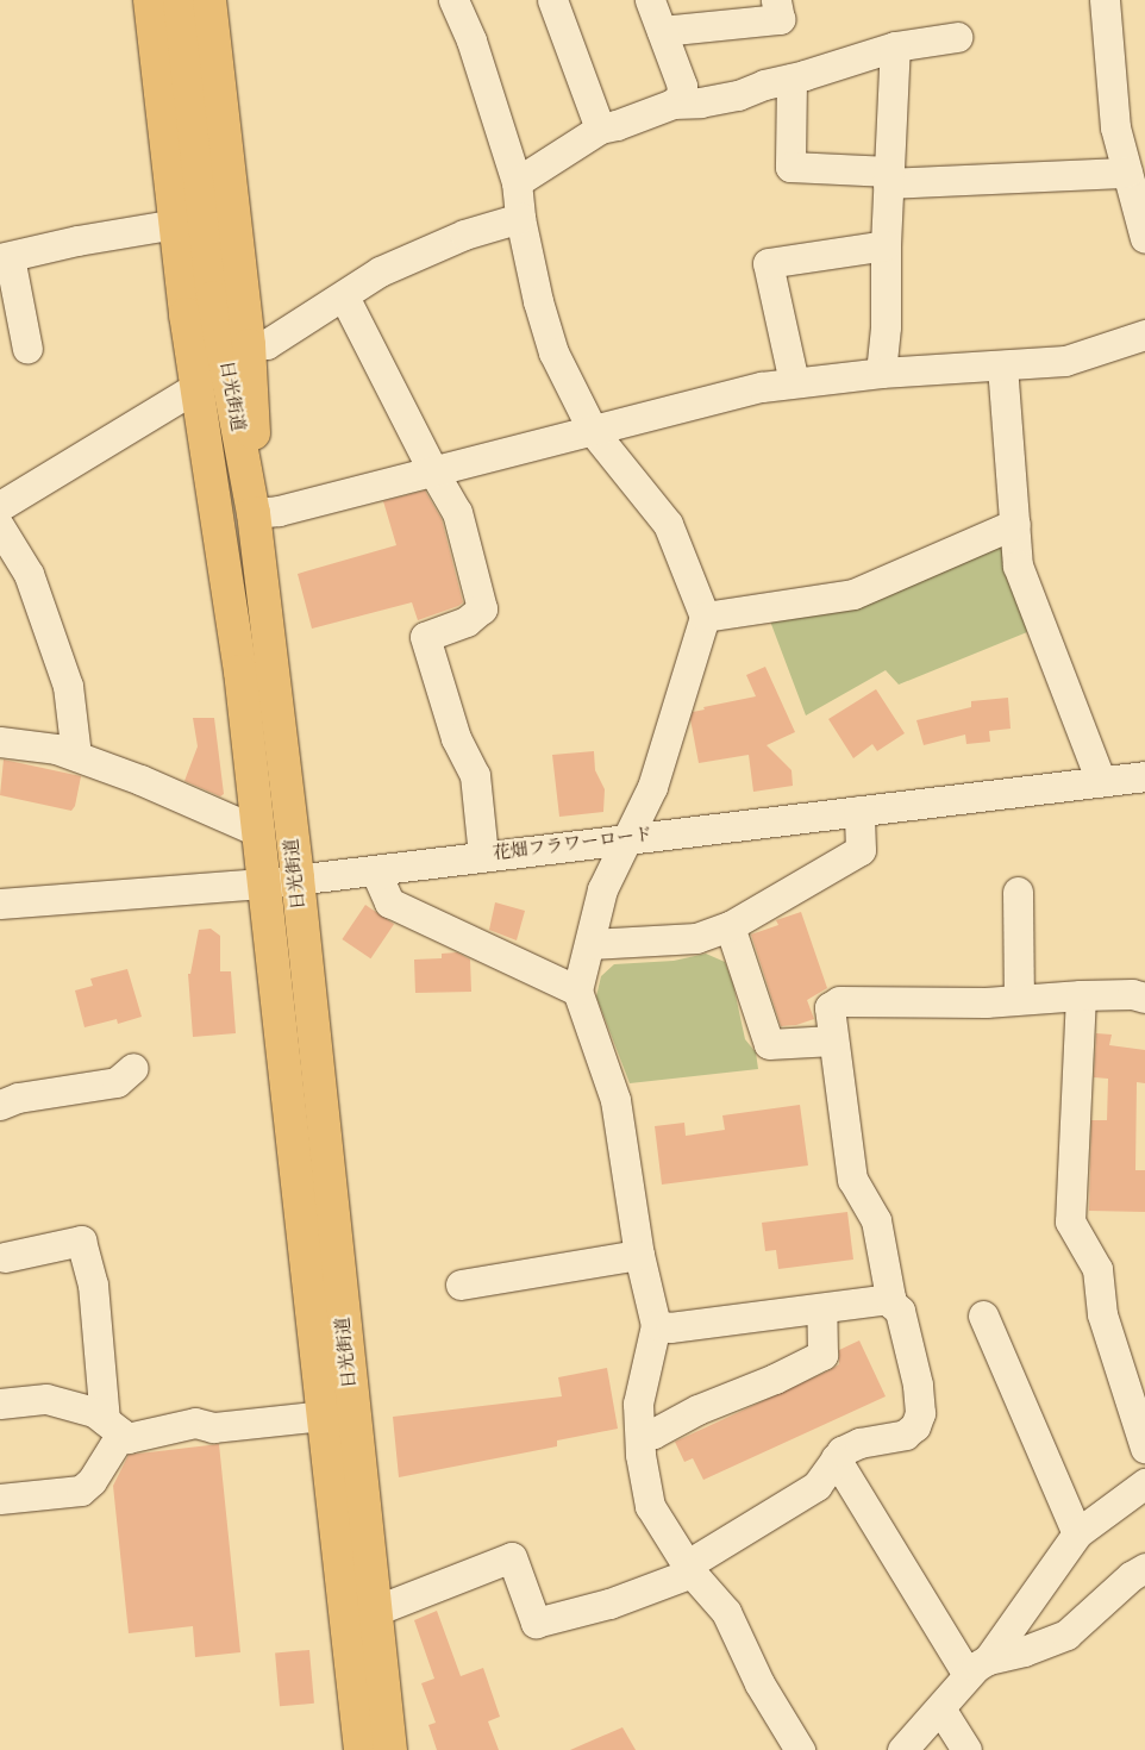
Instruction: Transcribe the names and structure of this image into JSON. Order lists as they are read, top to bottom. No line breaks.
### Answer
{"streets":{"highway":["日光街道"],"street":["花畑フラワーロード"]},"crossings":[["日光街道","花畑フラワーロード"]]}
